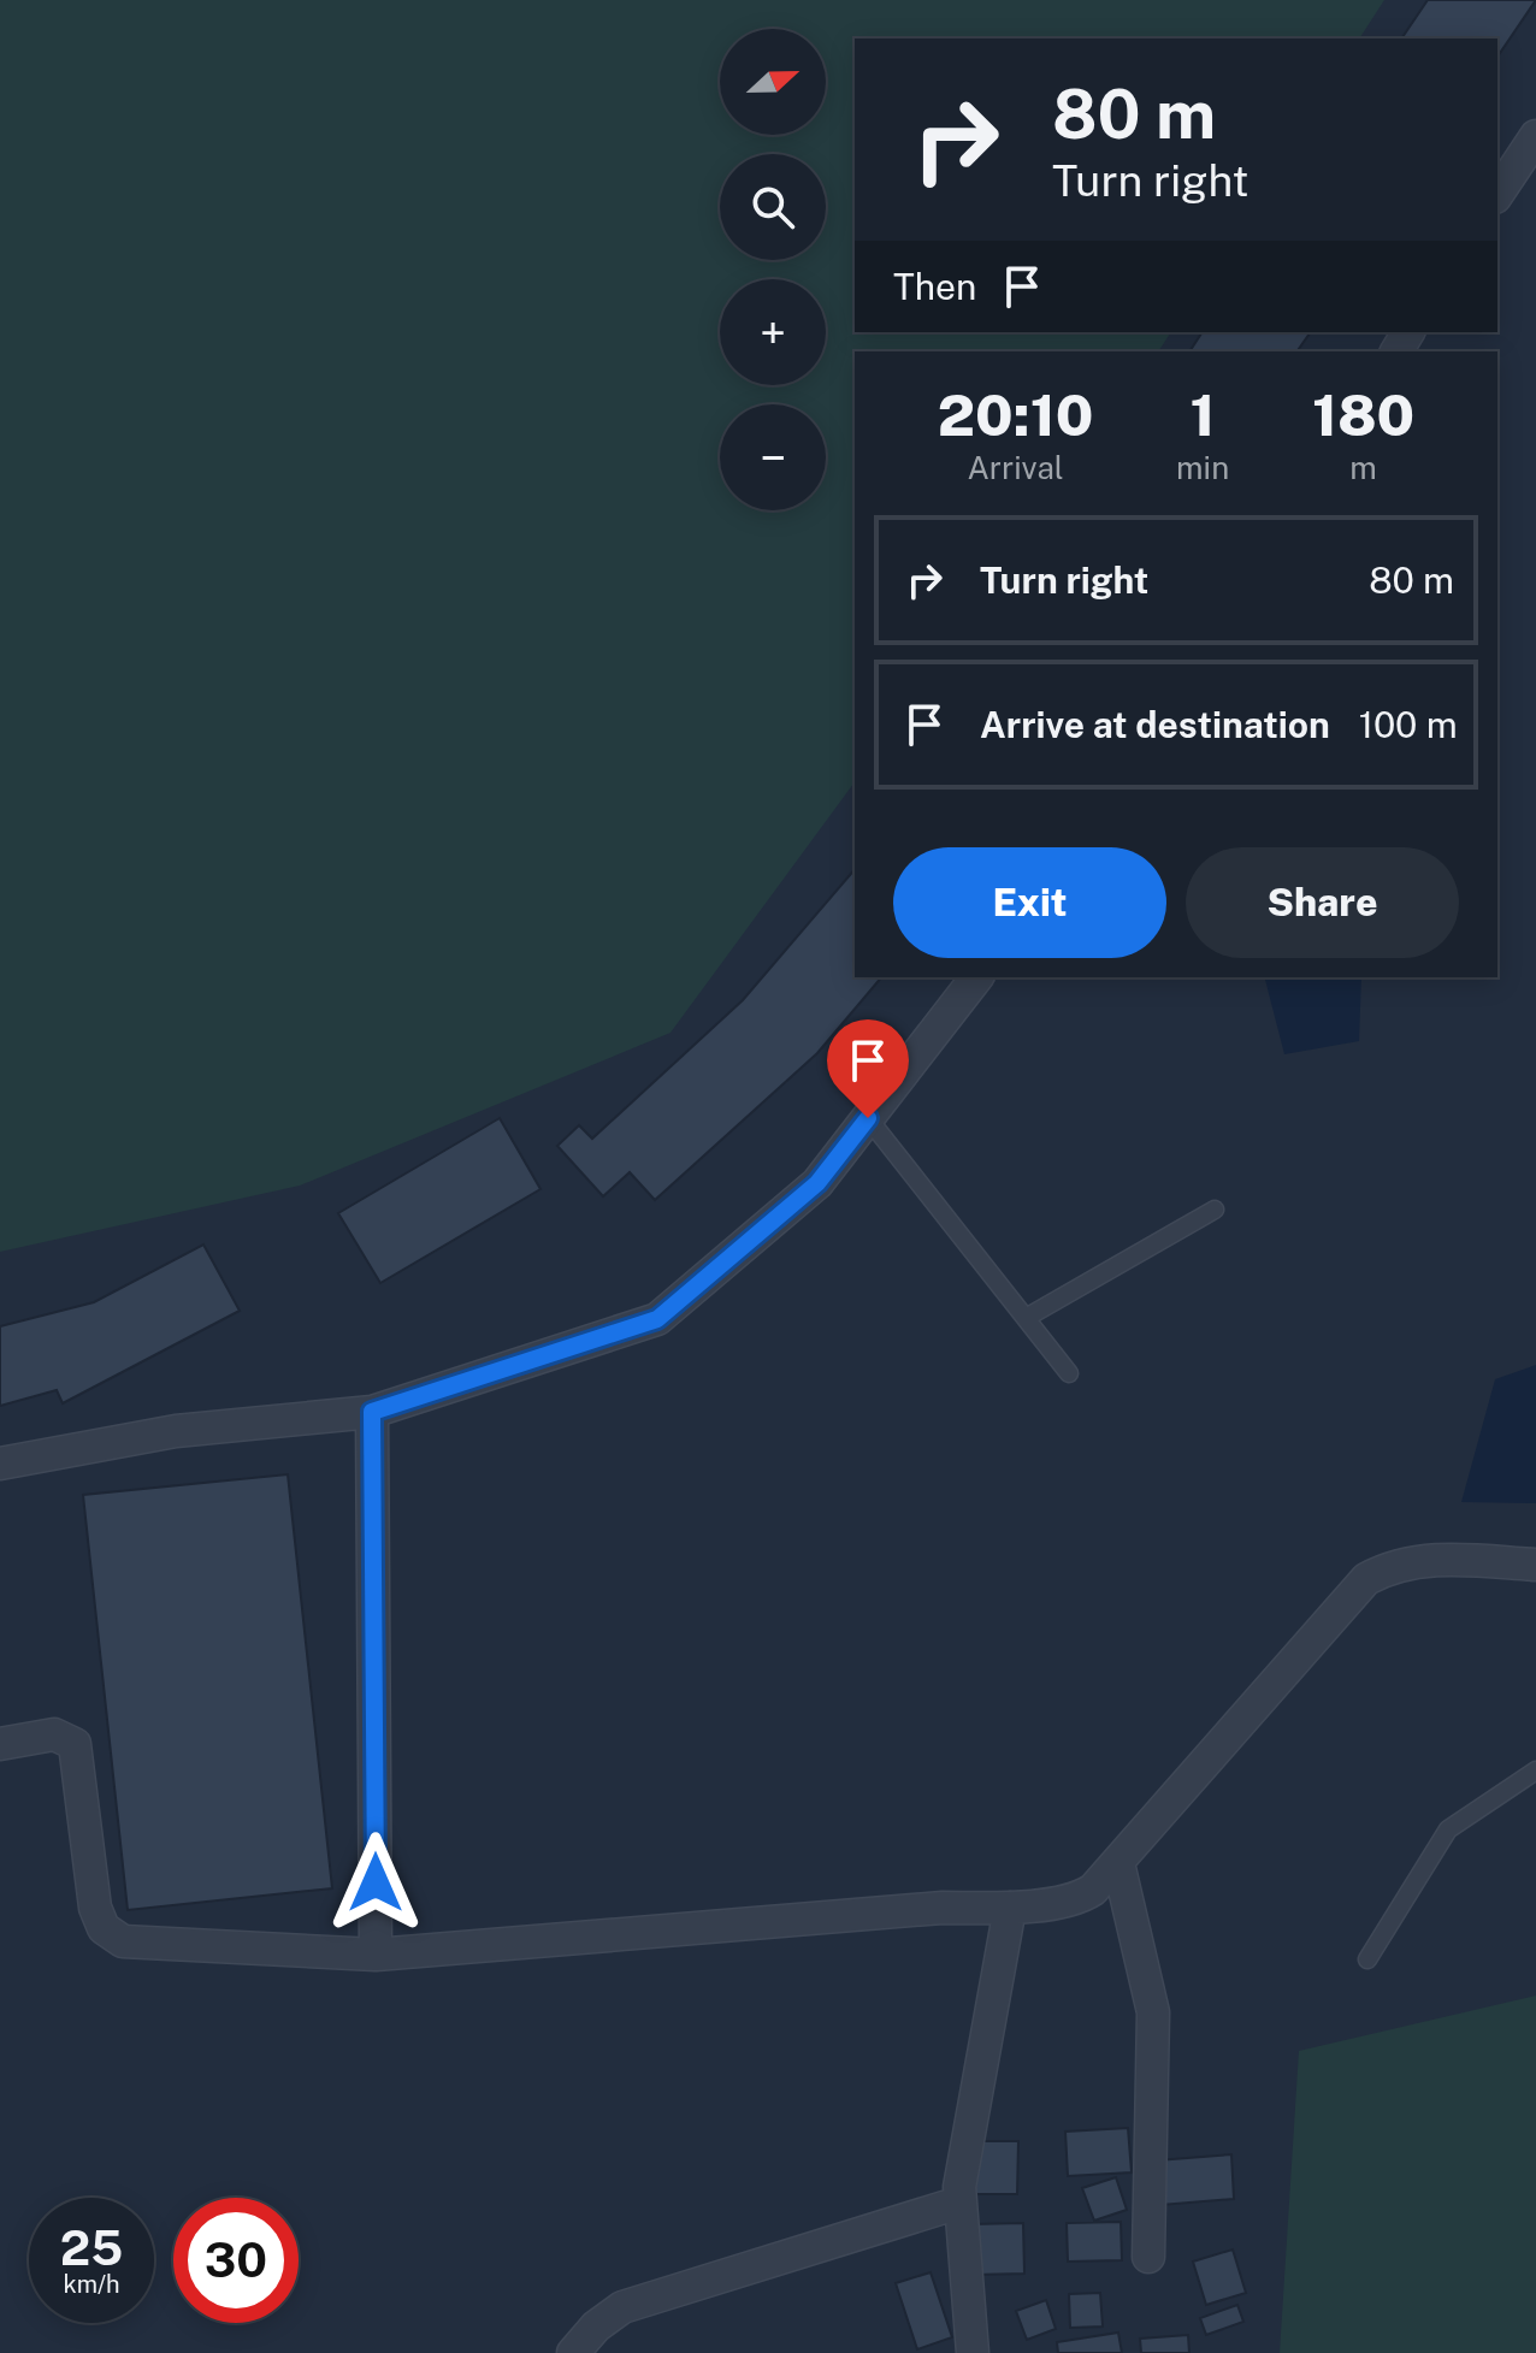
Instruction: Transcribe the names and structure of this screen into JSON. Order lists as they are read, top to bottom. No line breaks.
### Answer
{"north":"right","page":{"map_buttons":["+","−"],"turn":["80 m","Turn right"],"then":"Then","eta":["20:10","Arrival","1","min","180","m"],"list":[{"name":"Turn right","value":"80 m"},{"name":"Arrive at destination","value":"100 m"}],"buttons":["Exit","Share"],"speed":"25 km/h","limit":"30"}}
